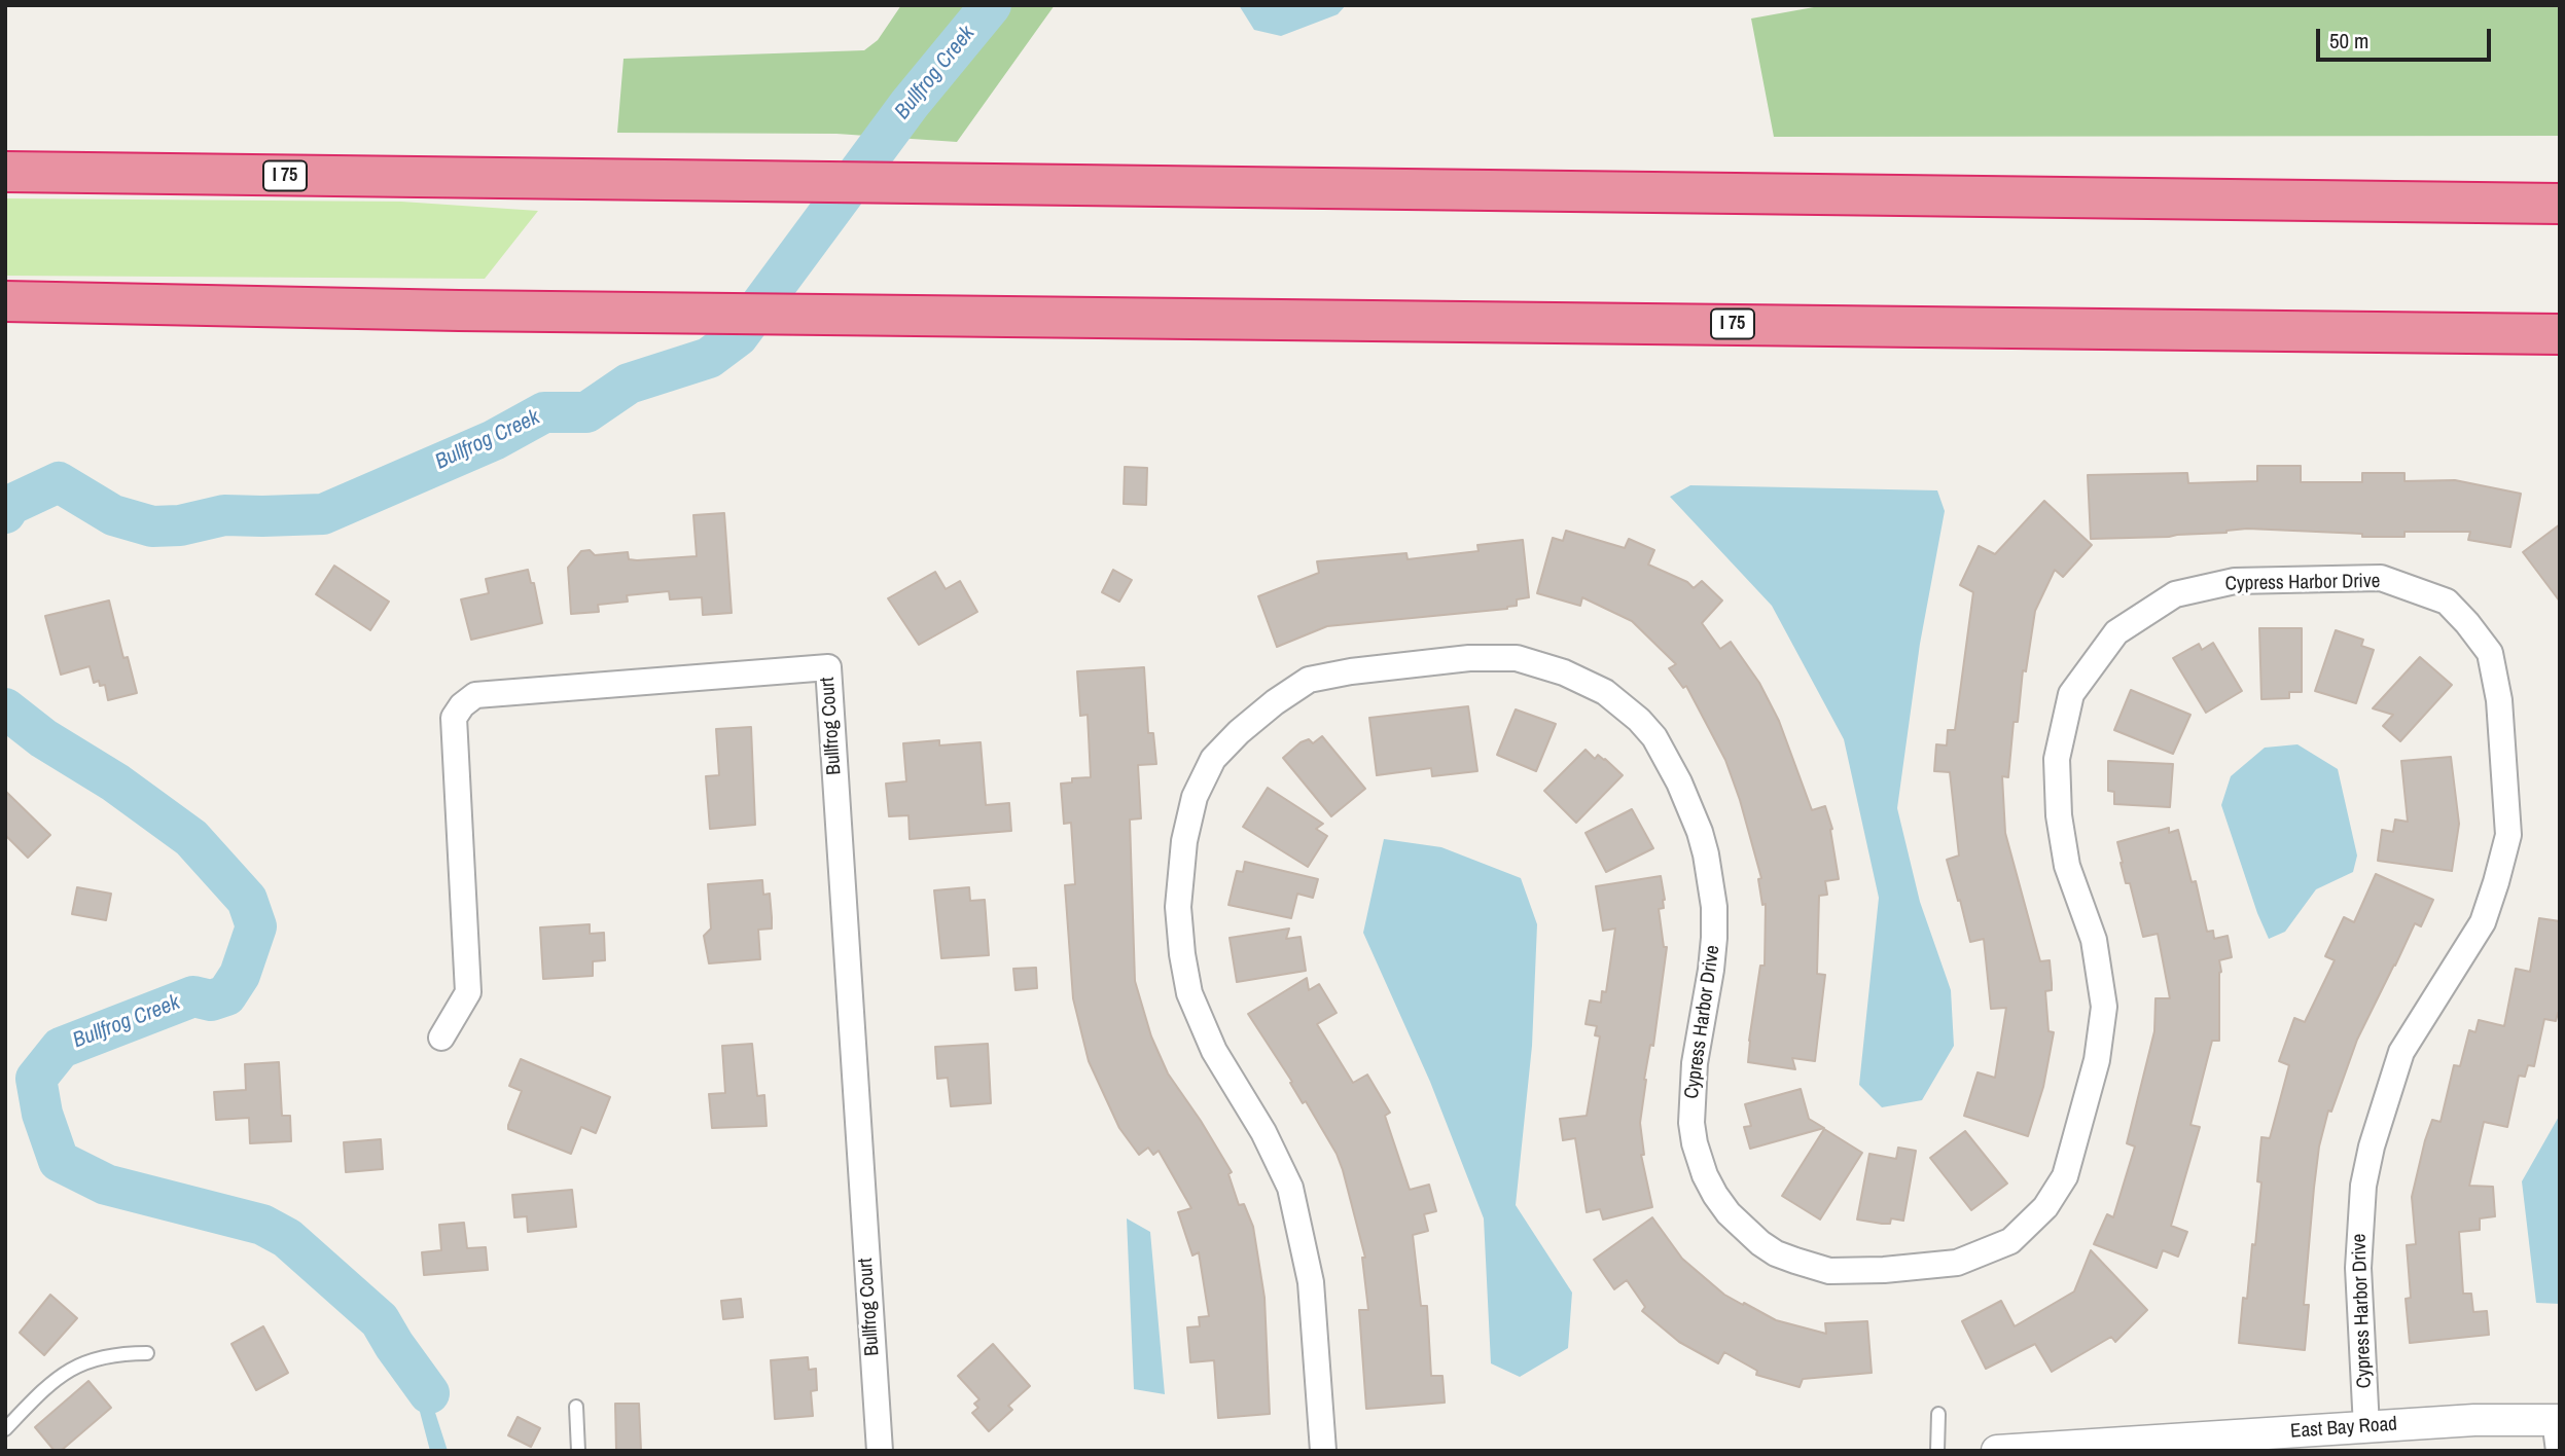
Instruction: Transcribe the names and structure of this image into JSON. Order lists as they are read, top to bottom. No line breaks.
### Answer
{"streets":{"highway":["I 75"],"street":["Cypress Harbor Drive","Bullfrog Court","East Bay Road"]},"crossings":[["Cypress Harbor Drive","East Bay Road"]],"water":["Bullfrog Creek"],"scale_bar":"50 m"}
